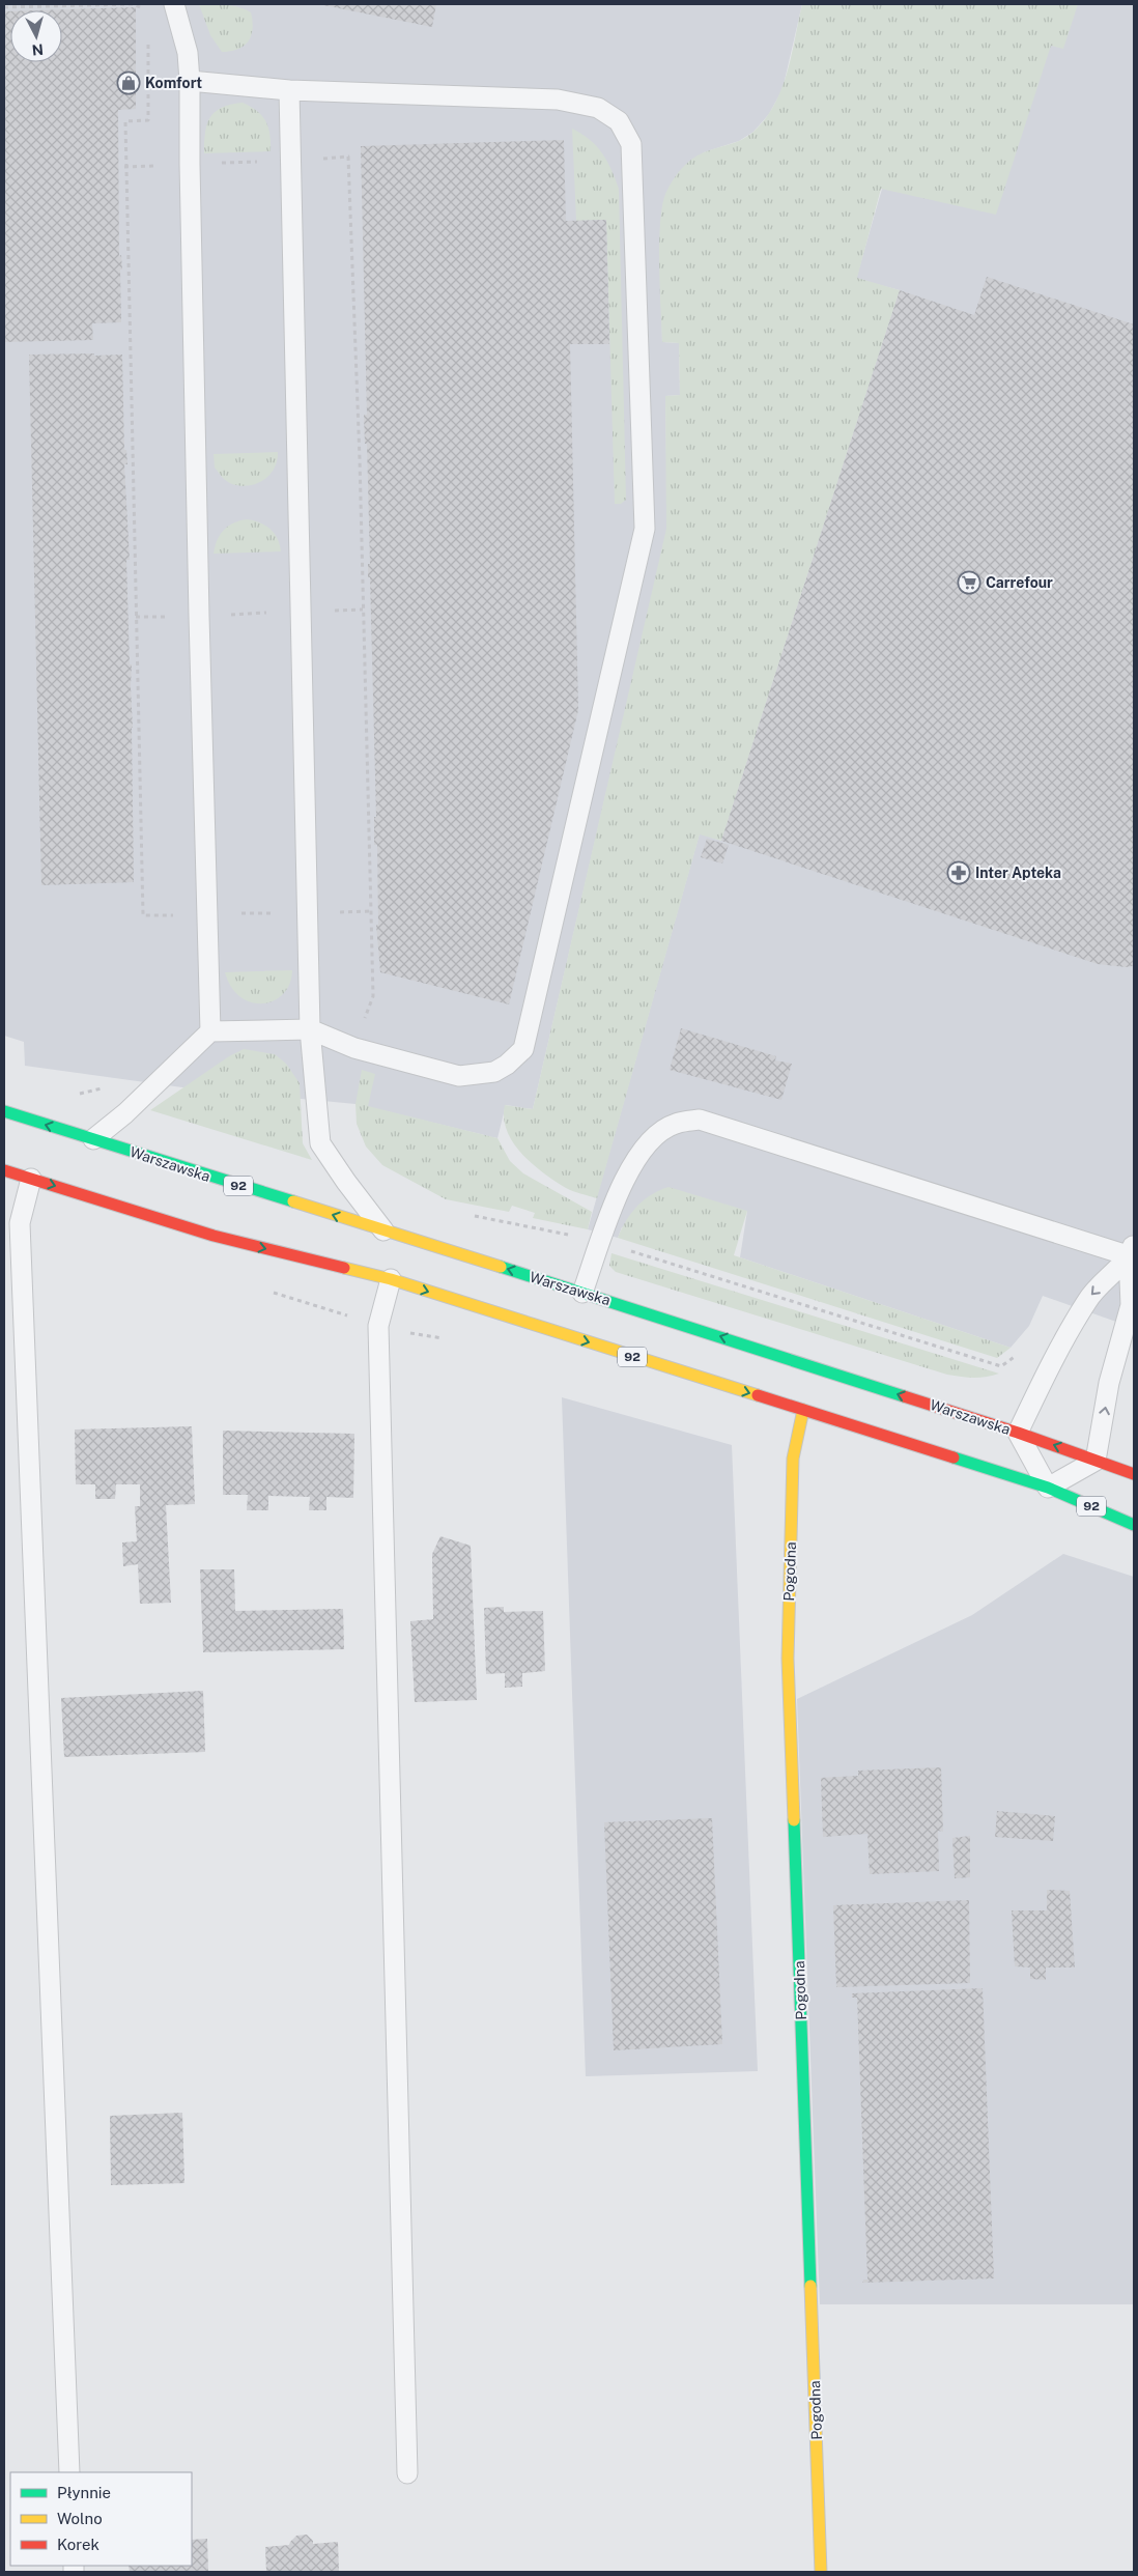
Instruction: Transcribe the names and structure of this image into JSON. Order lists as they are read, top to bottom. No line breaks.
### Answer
{"streets":{"main road":["Warszawska","92","Pogodna"]},"crossings":[["92","Pogodna"]],"places":{"shop":["Komfort"],"supermarket":["Carrefour"],"pharmacy":["Inter Apteka"]},"legend":["Płynnie","Wolno","Korek"],"north":"bottom"}
